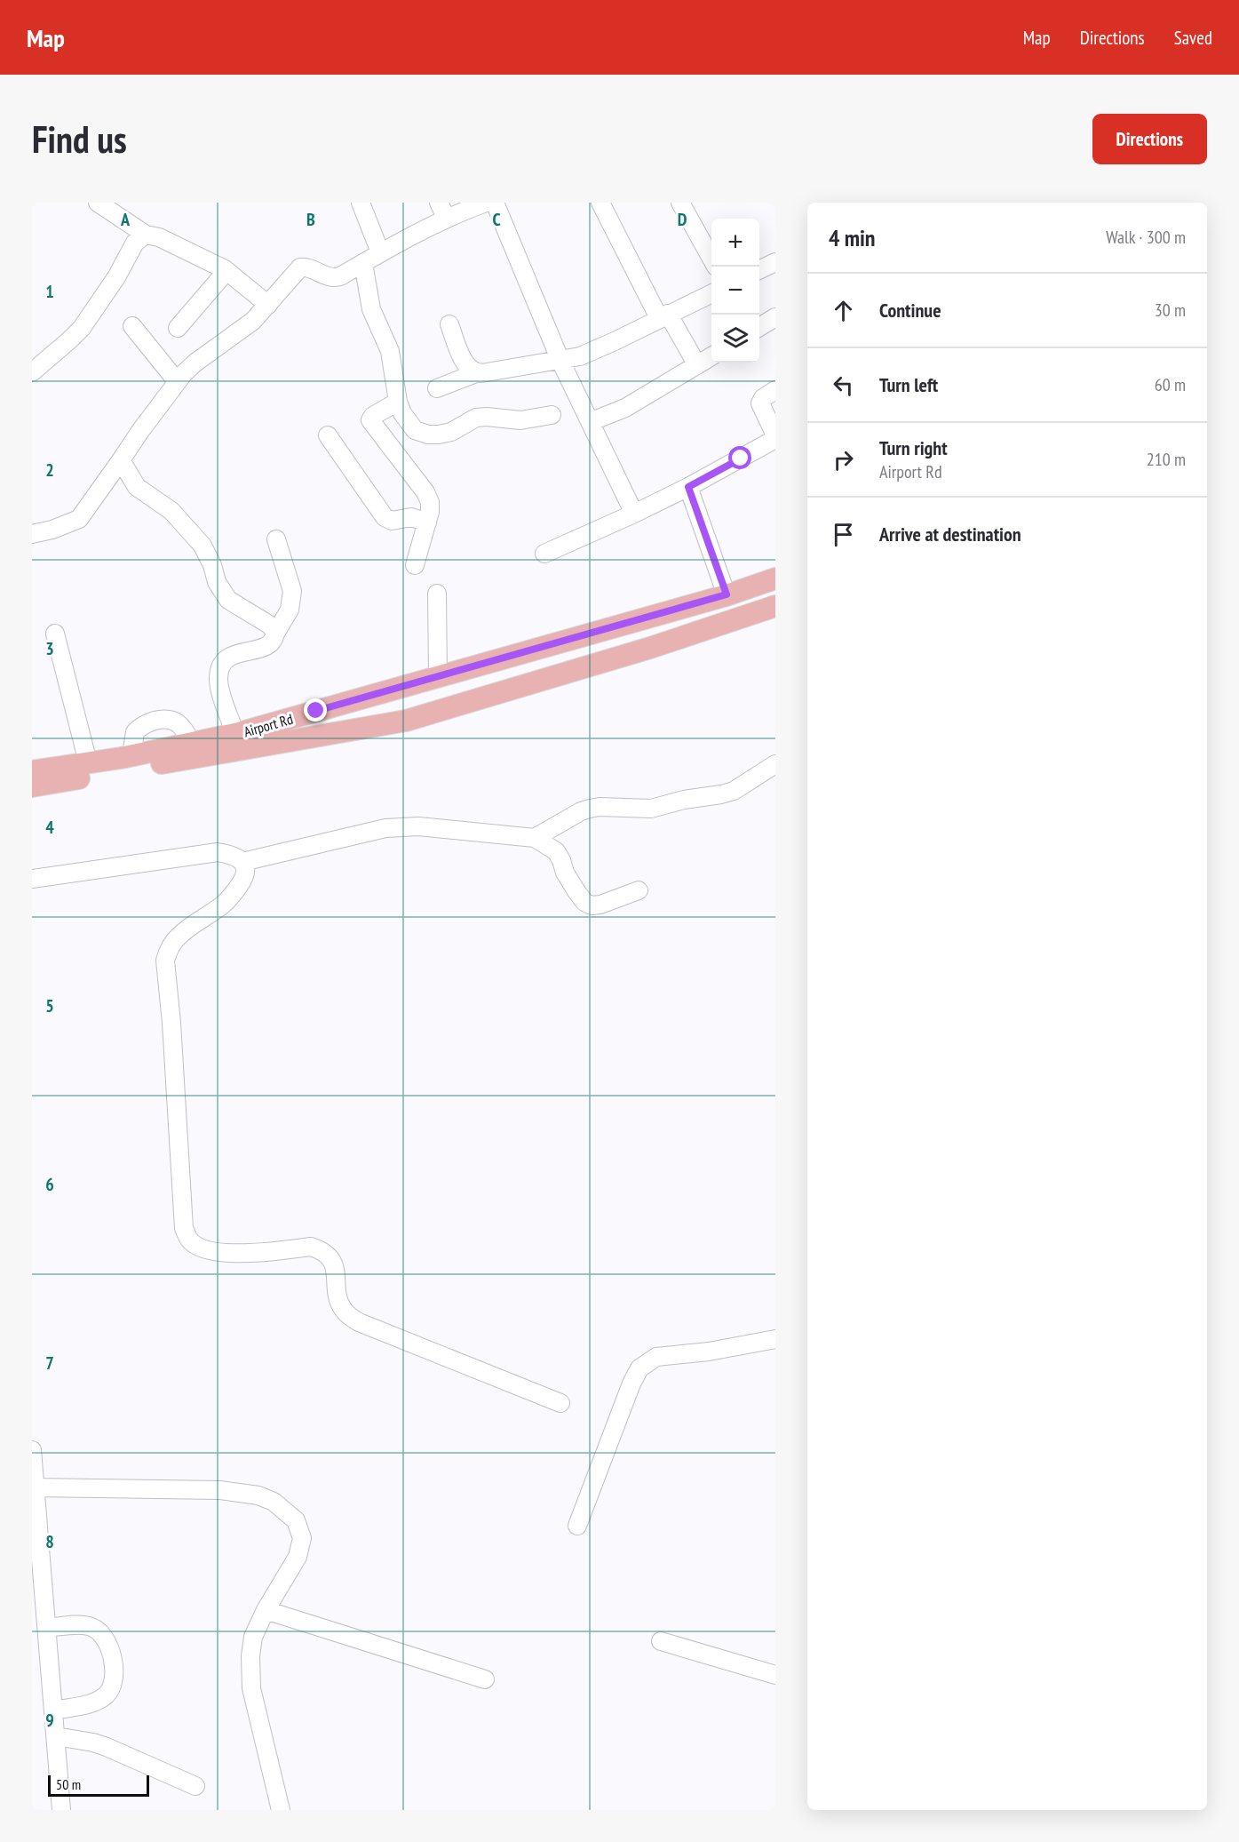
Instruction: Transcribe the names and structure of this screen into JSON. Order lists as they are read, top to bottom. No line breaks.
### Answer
{"streets":{"main road":["Airport Rd"]},"scale_bar":"50 m","page":{"header":"Map","nav":["Map","Directions","Saved"],"buttons":"Directions","title":"Find us","heading":["4 min","Walk · 300 m"],"map_buttons":["+","−"],"list":[["Continue","30 m"],["Turn left","60 m"],["Turn right","Airport Rd","210 m"],"Arrive at destination"],"scale":"50 m"},"grid":{"columns":["A","B","C","D"],"rows":["1","2","3","4","5","6","7","8","9"]}}
